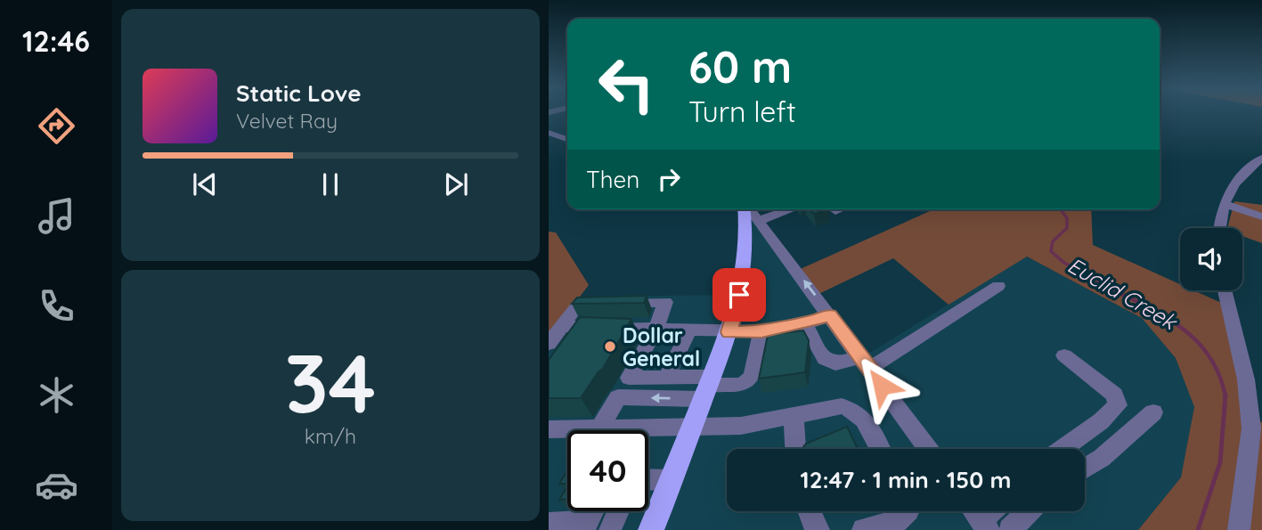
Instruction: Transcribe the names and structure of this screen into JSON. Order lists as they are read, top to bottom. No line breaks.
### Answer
{"water":["Euclid Creek"],"places":["Dollar General"],"page":{"tabs":"12:46","turn":["60 m","Turn left"],"song":["Static Love","Velvet Ray"],"then":"Then","tile":["34","km/h"],"limit":"40","trip":"12:47 · 1 min · 150 m"}}
